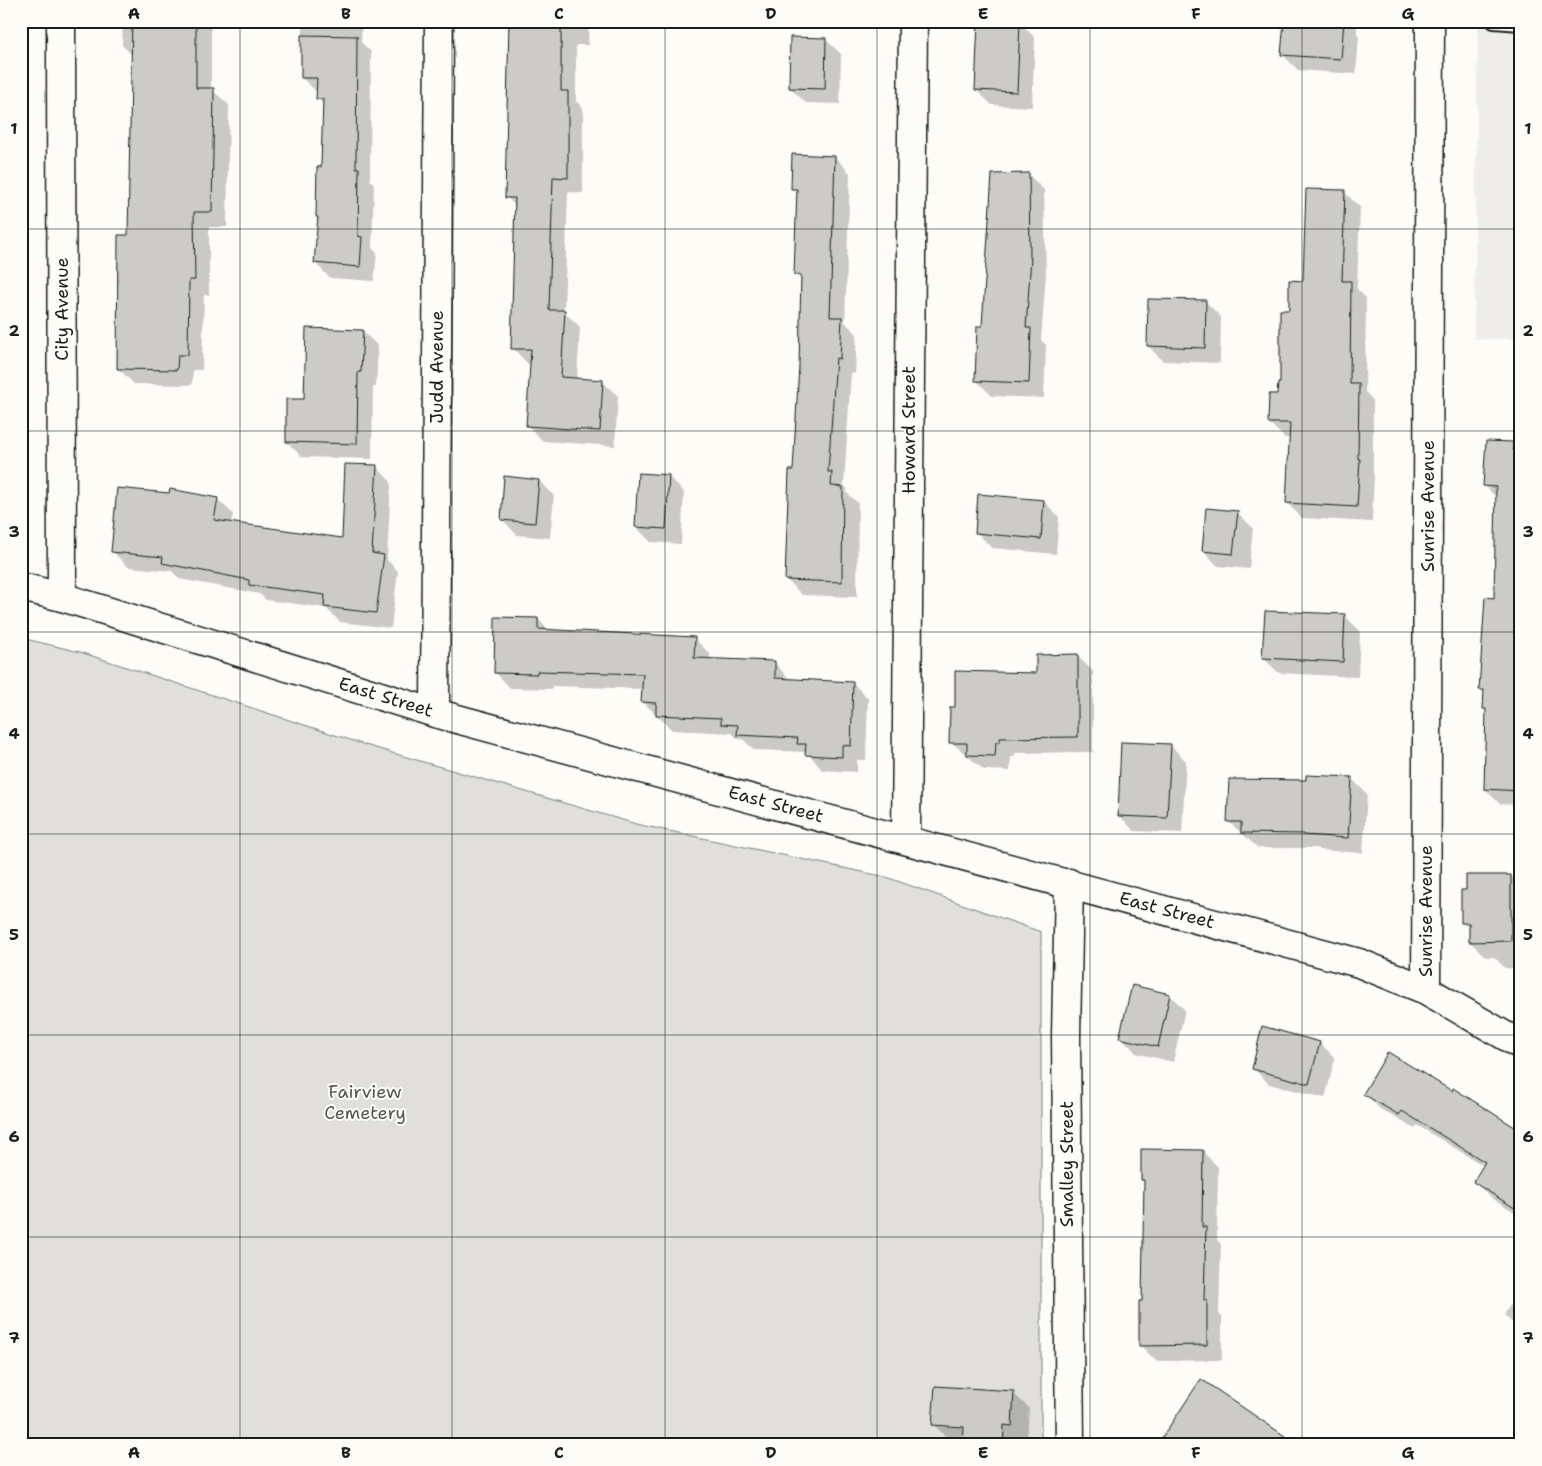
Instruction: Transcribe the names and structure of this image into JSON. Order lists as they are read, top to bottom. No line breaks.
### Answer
{"streets":{"street":["City Avenue","Judd Avenue","Howard Street","Sunrise Avenue","East Street","Smalley Street"]},"crossings":[["City Avenue","East Street"],["Judd Avenue","East Street"],["Howard Street","East Street"],["Sunrise Avenue","East Street"],["East Street","Smalley Street"]],"parks":["Fairview Cemetery"],"grid":{"columns":["A","B","C","D","E","F","G"],"rows":["1","2","3","4","5","6","7"]}}
